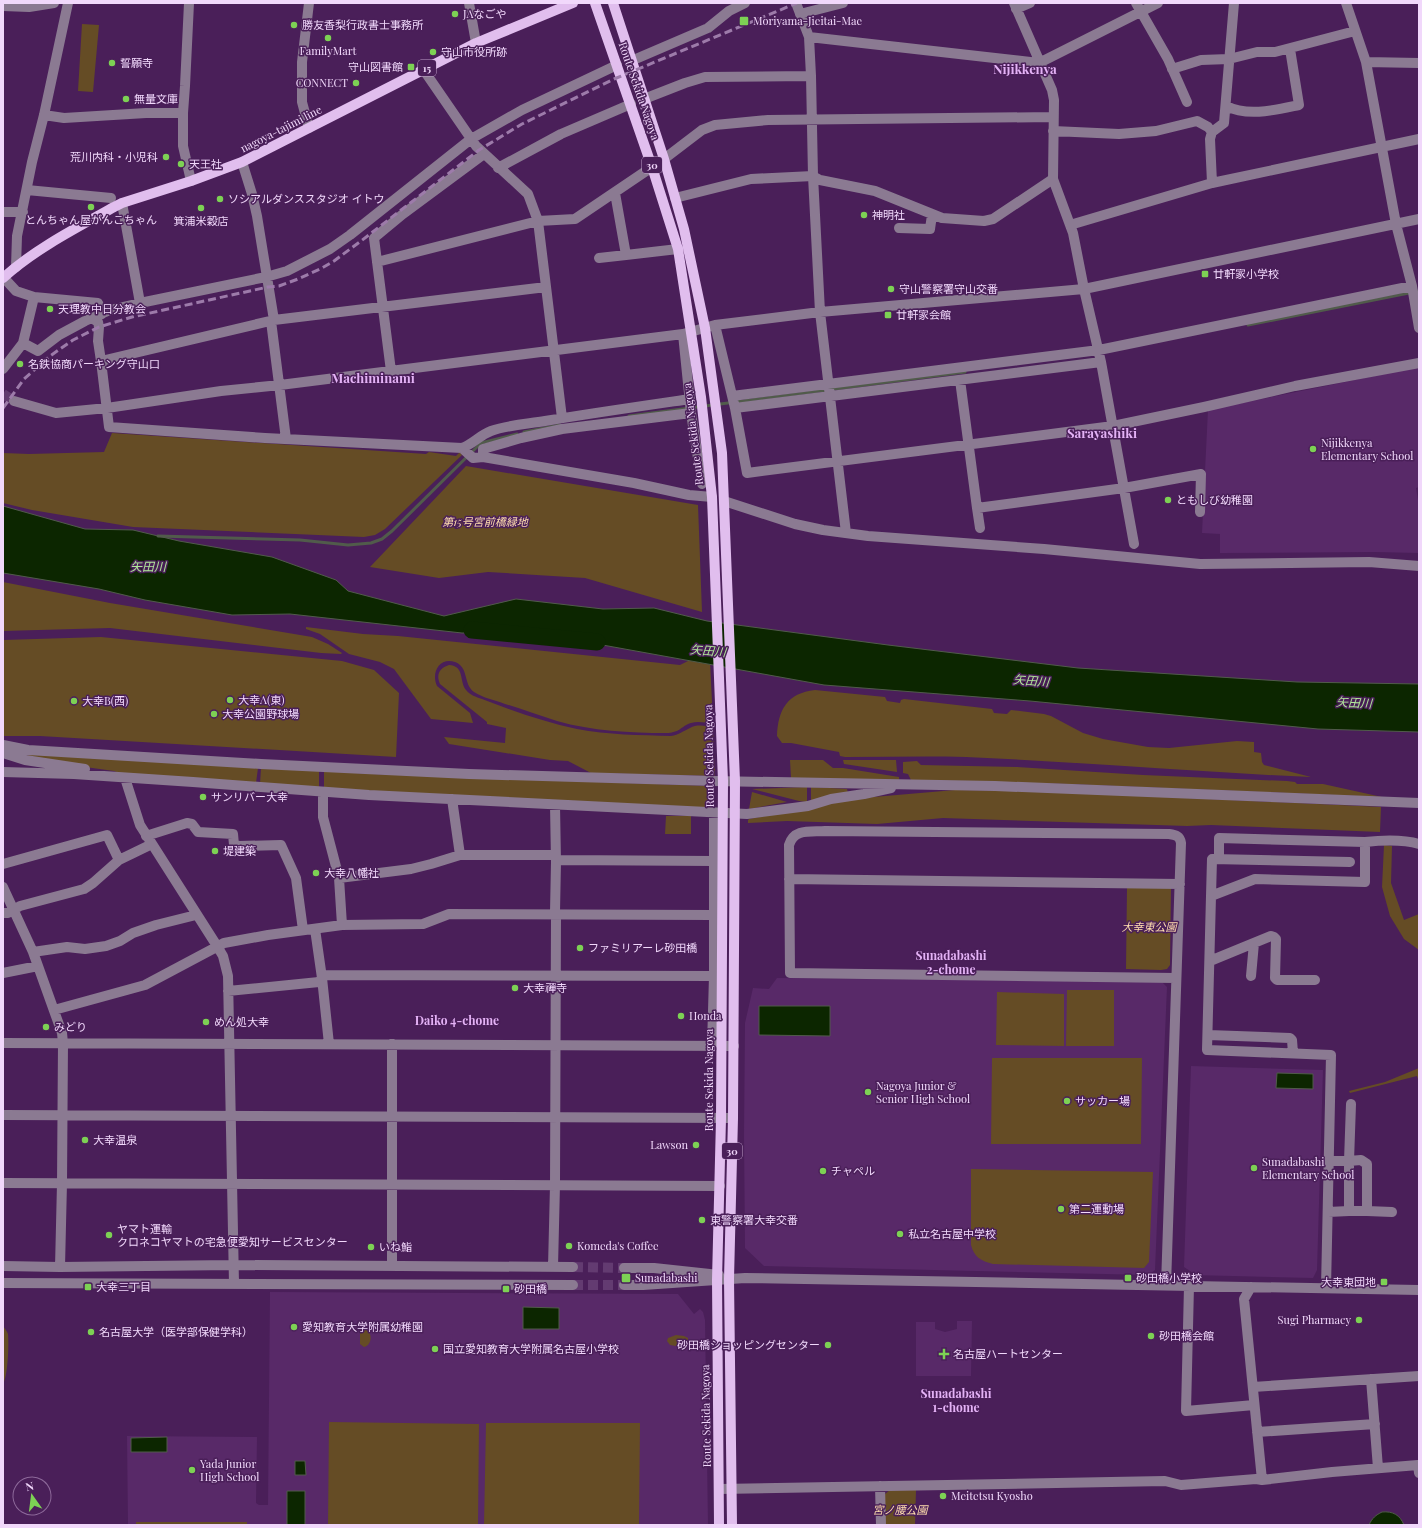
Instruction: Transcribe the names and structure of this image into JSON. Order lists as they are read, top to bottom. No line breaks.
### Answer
{"streets":{"main road":["15","Route Sekida Nagoya","nagoya-tajimi line","30"]},"districts":["Nijikkenya","Machiminami","Sarayashiki","Sunadabashi 2-chome","Daiko 4-chome","Sunadabashi 1-chome"],"water":["矢田川"],"parks":["第15号宮前橋緑地","大幸東公園","宮ノ腰公園"],"places":{"other":["JAなごや","勝友香梨行政書士事務所","FamilyMart","守山市役所跡","誓願寺","CONNECT","無量文庫","荒川内科・小児科","天王社","ソシアルダンススタジオ イトウ","とんちゃん屋がんこちゃん","箕浦米穀店","神明社","守山警察署守山交番","天理教中日分教会","名鉄協商パーキング守山口","Nijikkenya Elementary School","ともしび幼稚園","大幸A(東)","大幸B(西)","大幸公園野球場","サンリバー大幸","堤建築","大幸八幡社","ファミリアーレ砂田橋","大幸禪寺","Honda","めん処大幸","みどり","Nagoya Junior & Senior High School","サッカー場","大幸温泉","Lawson","Sunadabashi Elementary School","チャペル","第二運動場","東警察署大幸交番","私立名古屋中学校","ヤマト運輸 クロネコヤマトの宅急便愛知サービスセンター","Komeda's Coffee","いね鮨","Sugi Pharmacy","愛知教育大学附属幼稚園","名古屋大学（医学部保健学科）","砂田橋会館","砂田橋ショッピングセンター","国立愛知教育大学附属名古屋小学校","Yada Junior High School","Meitetsu Kyosho"],"transit":["Moriyama-Jieitai-Mae","守山図書館","廿軒家小学校","廿軒家会館","Sunadabashi","砂田橋小学校","大幸東団地","大幸三丁目","砂田橋"],"health":["名古屋ハートセンター"]},"north":"top"}
